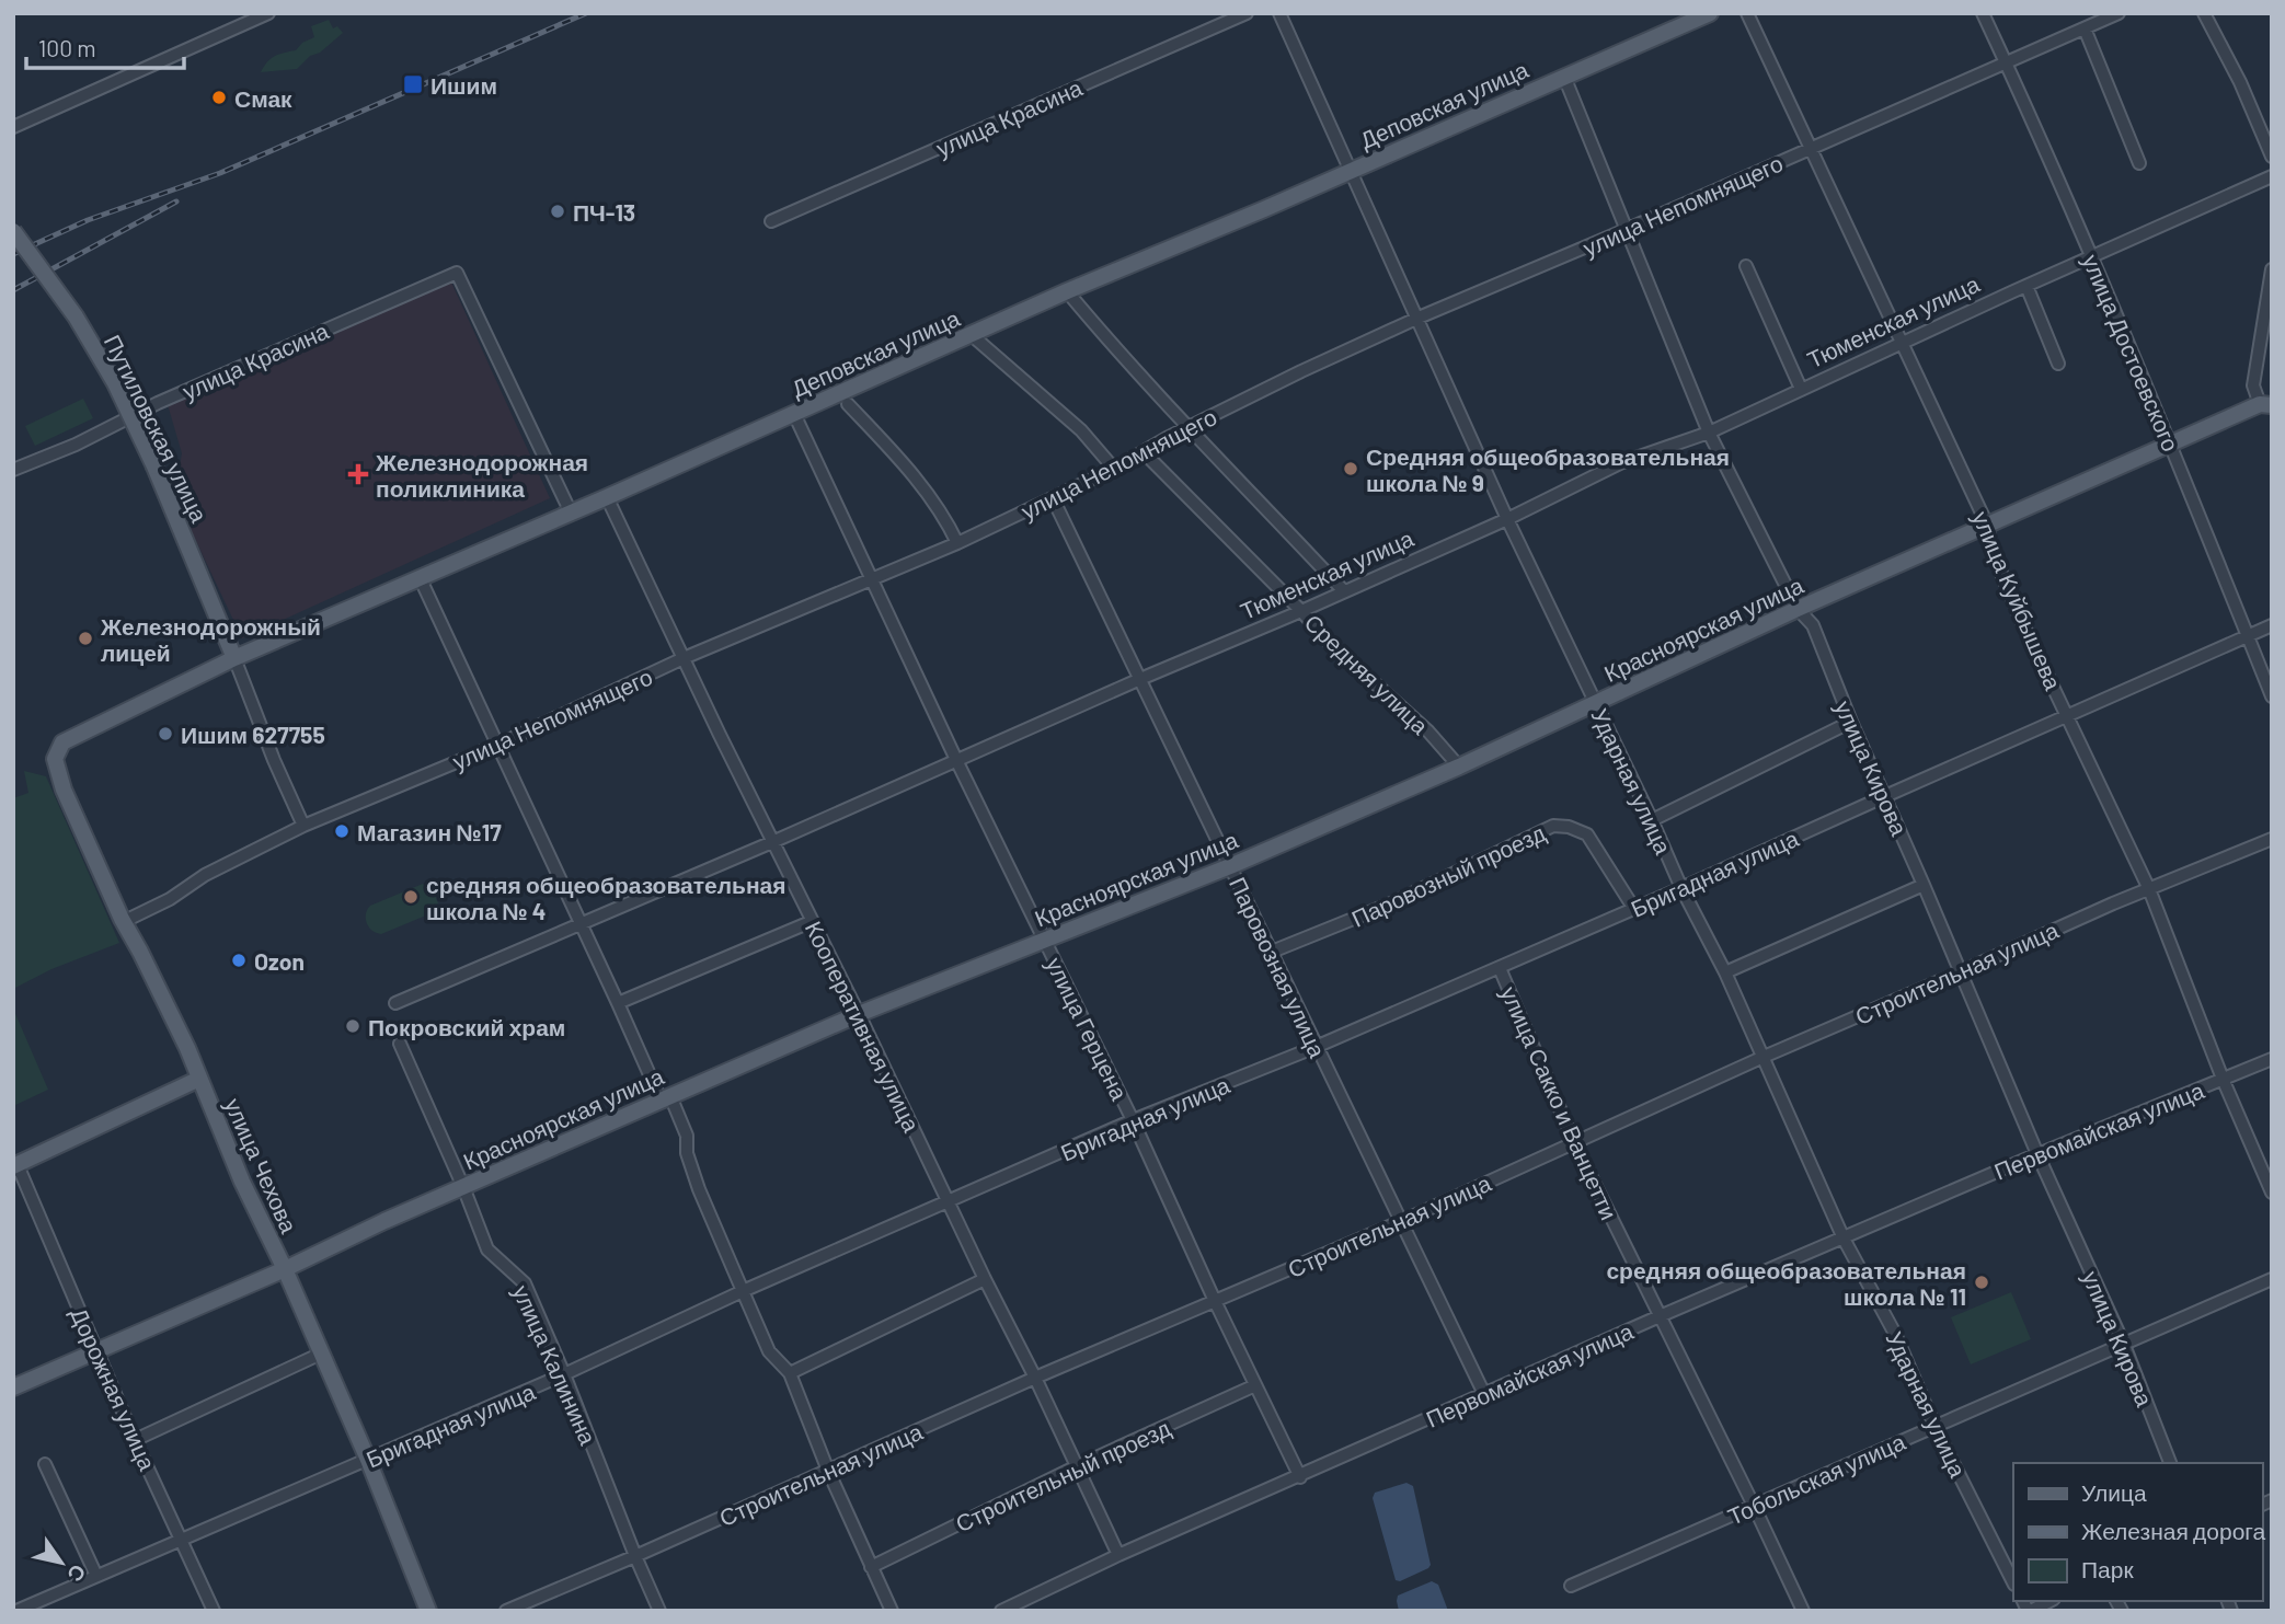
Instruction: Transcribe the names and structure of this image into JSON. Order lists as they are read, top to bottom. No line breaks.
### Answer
{"streets":{"main road":["Деповская улица","Путиловская улица","Красноярская улица","улица Чехова"],"street":["улица Красина","улица Непомнящего","Тюменская улица","улица Достоевского","улица Куйбышева","Средняя улица","улица Кирова","Ударная улица","Бригадная улица","Паровозный проезд","Паровозная улица","Строительная улица","Кооперативная улица","улица Герцена","улица Сакко и Ванцетти","Первомайская улица","улица Калинина","Дорожная улица","Строительный проезд","Тобольская улица"]},"crossings":[["Деповская улица","улица Красина"],["Деповская улица","Путиловская улица"],["Деповская улица","улица Кирова"],["Деповская улица","Ударная улица"],["Деповская улица","Кооперативная улица"],["Деповская улица","улица Герцена"],["Деповская улица","улица Чехова"],["улица Непомнящего","улица Достоевского"],["улица Непомнящего","улица Куйбышева"],["улица Непомнящего","Средняя улица"],["улица Непомнящего","улица Кирова"],["улица Непомнящего","Ударная улица"],["улица Непомнящего","Паровозная улица"],["улица Непомнящего","Кооперативная улица"],["улица Непомнящего","улица Герцена"],["улица Непомнящего","улица Чехова"],["Тюменская улица","улица Достоевского"],["Тюменская улица","улица Куйбышева"],["Тюменская улица","Средняя улица"],["Тюменская улица","улица Кирова"],["Тюменская улица","Ударная улица"],["Тюменская улица","Паровозная улица"],["Тюменская улица","Кооперативная улица"],["Тюменская улица","улица Герцена"],["улица Достоевского","Красноярская улица"],["улица Достоевского","Бригадная улица"],["улица Куйбышева","Красноярская улица"],["улица Куйбышева","Бригадная улица"],["улица Куйбышева","Строительная улица"],["улица Куйбышева","Первомайская улица"],["Красноярская улица","Средняя улица"],["Красноярская улица","улица Кирова"],["Красноярская улица","Ударная улица"],["Красноярская улица","Паровозная улица"],["Красноярская улица","Кооперативная улица"],["Красноярская улица","улица Герцена"],["Красноярская улица","улица Чехова"],["Красноярская улица","улица Калинина"],["Красноярская улица","Дорожная улица"],["улица Кирова","Бригадная улица"],["улица Кирова","Строительная улица"],["улица Кирова","Первомайская улица"],["улица Кирова","Тобольская улица"],["Ударная улица","Бригадная улица"],["Ударная улица","Строительная улица"],["Ударная улица","Первомайская улица"],["Ударная улица","Тобольская улица"],["Бригадная улица","Паровозный проезд"],["Бригадная улица","Паровозная улица"],["Бригадная улица","Кооперативная улица"],["Бригадная улица","улица Герцена"],["Бригадная улица","улица Сакко и Ванцетти"],["Бригадная улица","улица Чехова"],["Бригадная улица","улица Калинина"],["Бригадная улица","Дорожная улица"],["Паровозный проезд","Паровозная улица"],["Паровозная улица","Строительная улица"],["Паровозная улица","Первомайская улица"],["Строительная улица","Кооперативная улица"],["Строительная улица","улица Герцена"],["Строительная улица","улица Сакко и Ванцетти"],["Строительная улица","улица Калинина"],["Кооперативная улица","Первомайская улица"],["Кооперативная улица","Строительный проезд"],["улица Герцена","Первомайская улица"],["улица Герцена","Строительный проезд"],["улица Сакко и Ванцетти","Первомайская улица"],["улица Сакко и Ванцетти","Тобольская улица"]],"places":{"transit":["Ишим"],"other":["Смак","ПЧ-13","Средняя общеобразовательная школа № 9","Железнодорожный лицей","Ишим 627755","Магазин №17","средняя общеобразовательная школа № 4","Ozon","Покровский храм","средняя общеобразовательная школа № 11"],"health":["Железнодорожная поликлиника"]},"legend":["Улица","Железная дорога","Парк"],"scale_bar":"100 m","north":"bottom right"}
